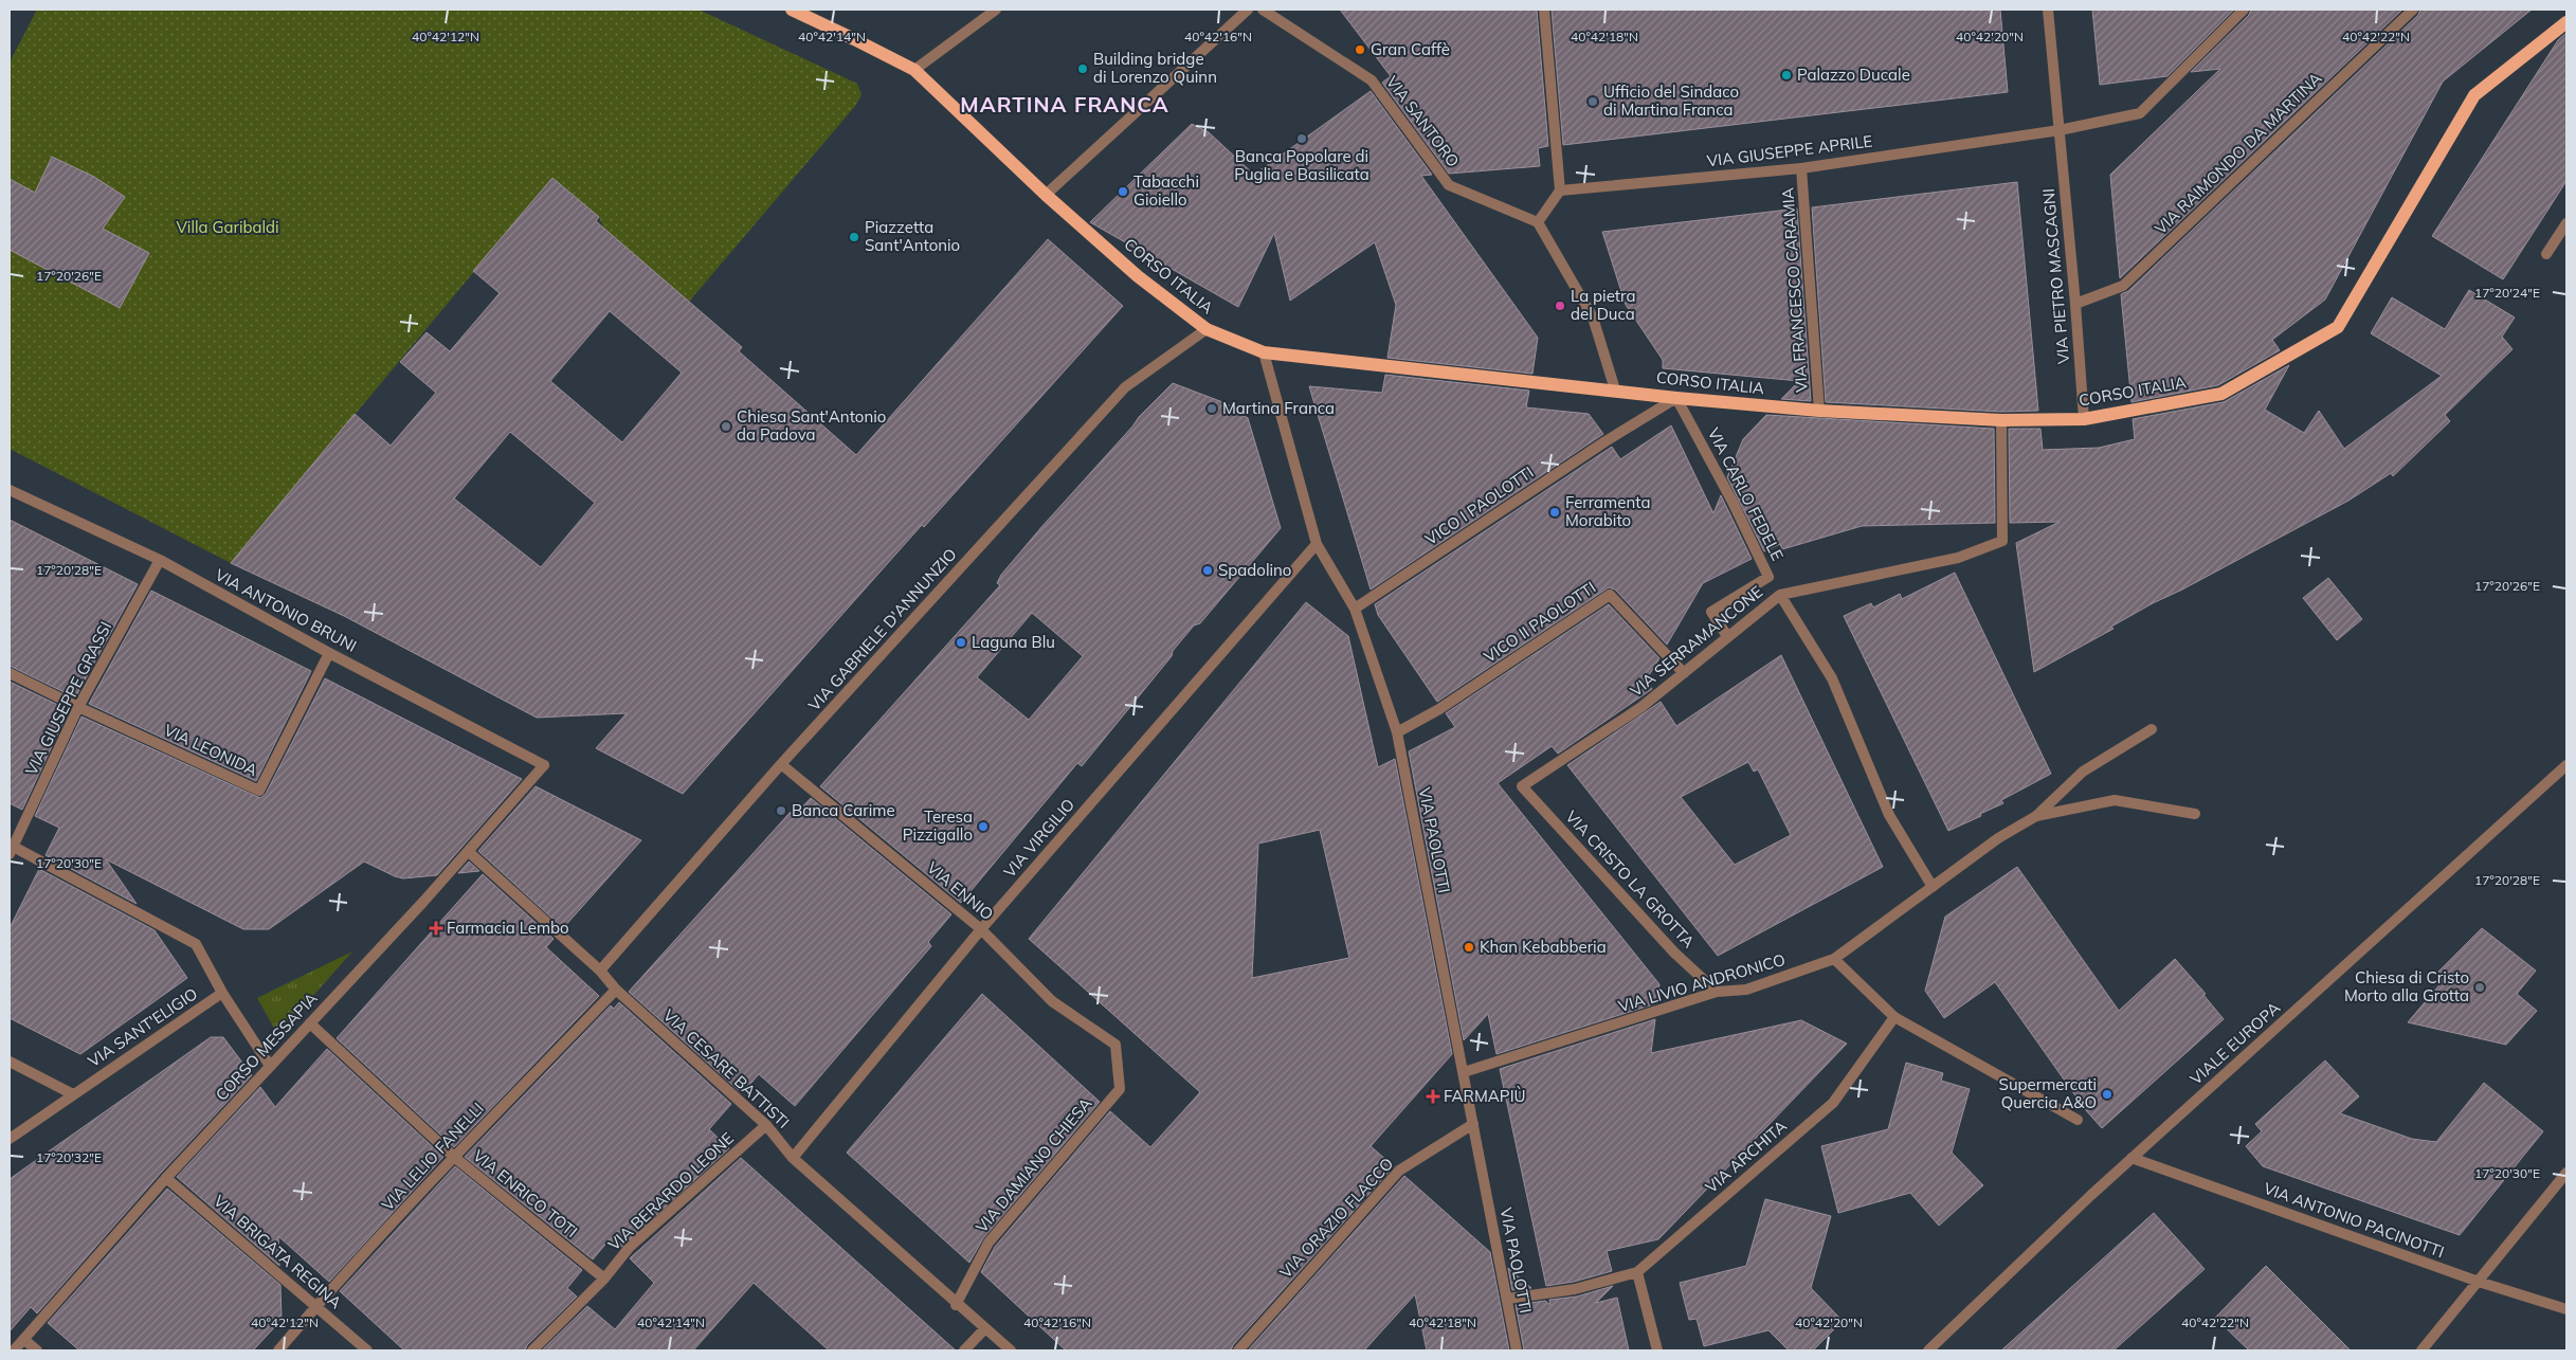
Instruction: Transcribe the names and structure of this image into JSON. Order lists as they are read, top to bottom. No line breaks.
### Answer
{"streets":{"main road":["CORSO ITALIA"],"street":["VIA SANTORO","VIA GIUSEPPE APRILE","VIA RAIMONDO DA MARTINA","VIA PIETRO MASCAGNI","VIA FRANCESCO CARAMIA","VIA CARLO FEDELE","VICO I PAOLOTTI","VIA ANTONIO BRUNI","VICO II PAOLOTTI","VIA GABRIELE D'ANNUNZIO","VIA SERRAMANCONE","VIA GIUSEPPE GRASSI","VIA LEONIDA","VIA VIRGILIO","VIA PAOLOTTI","VIA CRISTO LA GROTTA","VIA ENNIO","VIA LIVIO ANDRONICO","VIA SANT'ELIGIO","VIALE EUROPA","CORSO MESSAPIA","VIA CESARE BATTISTI","VIA LELIO FANELLI","VIA ARCHITA","VIA DAMIANO CHIESA","VIA BERARDO LEONE","VIA ENRICO TOTI","VIA ORAZIO FLACCO","VIA ANTONIO PACINOTTI","VIA BRIGATA REGINA"]},"crossings":[["VIA GIUSEPPE APRILE","VIA PIETRO MASCAGNI"],["VIA GIUSEPPE APRILE","VIA FRANCESCO CARAMIA"],["VIA RAIMONDO DA MARTINA","VIA PIETRO MASCAGNI"],["CORSO ITALIA","VIA PIETRO MASCAGNI"],["CORSO ITALIA","VIA FRANCESCO CARAMIA"],["CORSO ITALIA","VIA CARLO FEDELE"],["CORSO ITALIA","VICO I PAOLOTTI"],["CORSO ITALIA","VIA GABRIELE D'ANNUNZIO"],["CORSO ITALIA","VIA SERRAMANCONE"],["CORSO ITALIA","VIA PAOLOTTI"],["VIA CARLO FEDELE","VICO I PAOLOTTI"],["VIA CARLO FEDELE","VIA SERRAMANCONE"],["VICO I PAOLOTTI","VIA PAOLOTTI"],["VIA ANTONIO BRUNI","VIA GIUSEPPE GRASSI"],["VIA ANTONIO BRUNI","VIA LEONIDA"],["VIA ANTONIO BRUNI","CORSO MESSAPIA"],["VICO II PAOLOTTI","VIA SERRAMANCONE"],["VICO II PAOLOTTI","VIA PAOLOTTI"],["VIA GABRIELE D'ANNUNZIO","VIA ENNIO"],["VIA GABRIELE D'ANNUNZIO","VIA CESARE BATTISTI"],["VIA SERRAMANCONE","VIA CRISTO LA GROTTA"],["VIA GIUSEPPE GRASSI","VIA LEONIDA"],["VIA VIRGILIO","VIA PAOLOTTI"],["VIA VIRGILIO","VIA ENNIO"],["VIA VIRGILIO","VIA CESARE BATTISTI"],["VIA PAOLOTTI","VIA LIVIO ANDRONICO"],["VIA PAOLOTTI","VIA ARCHITA"],["VIA PAOLOTTI","VIA ORAZIO FLACCO"],["VIA CRISTO LA GROTTA","VIA LIVIO ANDRONICO"],["VIA ENNIO","VIA DAMIANO CHIESA"],["VIA SANT'ELIGIO","CORSO MESSAPIA"],["VIALE EUROPA","VIA ANTONIO PACINOTTI"],["CORSO MESSAPIA","VIA CESARE BATTISTI"],["CORSO MESSAPIA","VIA ENRICO TOTI"],["CORSO MESSAPIA","VIA BRIGATA REGINA"],["VIA CESARE BATTISTI","VIA LELIO FANELLI"],["VIA CESARE BATTISTI","VIA DAMIANO CHIESA"],["VIA CESARE BATTISTI","VIA BERARDO LEONE"],["VIA LELIO FANELLI","VIA ENRICO TOTI"],["VIA LELIO FANELLI","VIA BRIGATA REGINA"],["VIA BERARDO LEONE","VIA ENRICO TOTI"]],"districts":["MARTINA FRANCA"],"parks":["Villa Garibaldi"],"places":{"other":["Gran Caffè","Building bridge di Lorenzo Quinn","Palazzo Ducale","Ufficio del Sindaco di Martina Franca","Banca Popolare di Puglia e Basilicata","Tabacchi Gioiello","Piazzetta Sant'Antonio","La pietra del Duca","Martina Franca","Chiesa Sant'Antonio da Padova","Ferramenta Morabito","Spadolino","Laguna Blu","Banca Carime","Teresa Pizzigallo","Khan Kebabberia","Chiesa di Cristo Morto alla Grotta","Supermercati Quercia A&O"],"health":["Farmacia Lembo","FARMAPIÙ"]},"coordinates":["40°42'12\"N","40°42'14\"N","40°42'16\"N","40°42'18\"N","40°42'20\"N","40°42'22\"N","17°20'26\"E","17°20'24\"E","17°20'28\"E","17°20'30\"E","17°20'32\"E"]}
